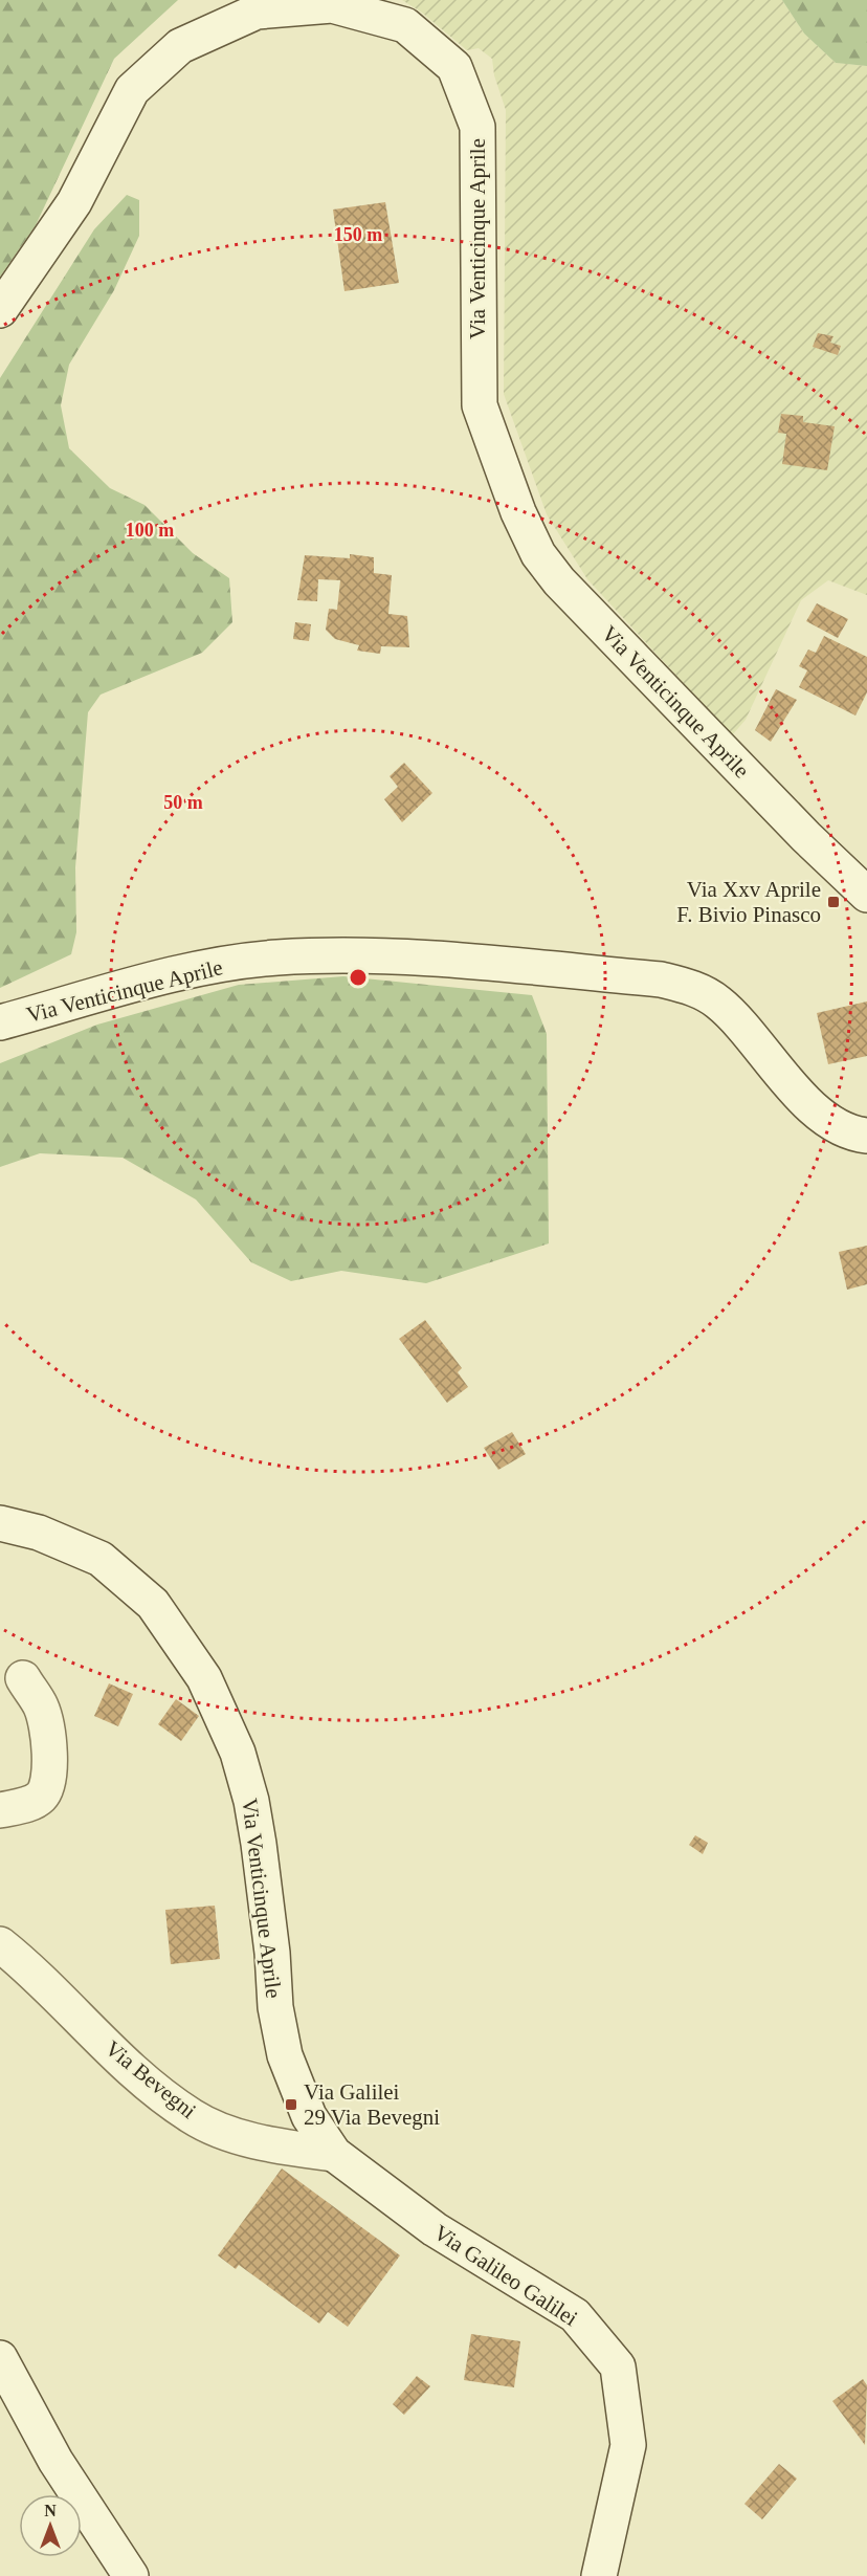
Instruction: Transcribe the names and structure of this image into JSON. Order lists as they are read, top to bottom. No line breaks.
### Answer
{"streets":{"main road":["Via Venticinque Aprile","Via Bevegni","Via Galileo Galilei"]},"crossings":[["Via Venticinque Aprile","Via Bevegni"],["Via Venticinque Aprile","Via Galileo Galilei"],["Via Bevegni","Via Galileo Galilei"]],"places":{"transit":["Via Xxv Aprile F. Bivio Pinasco","Via Galilei 29 Via Bevegni"]},"north":"top","rings":["150 m","100 m","50 m"]}
